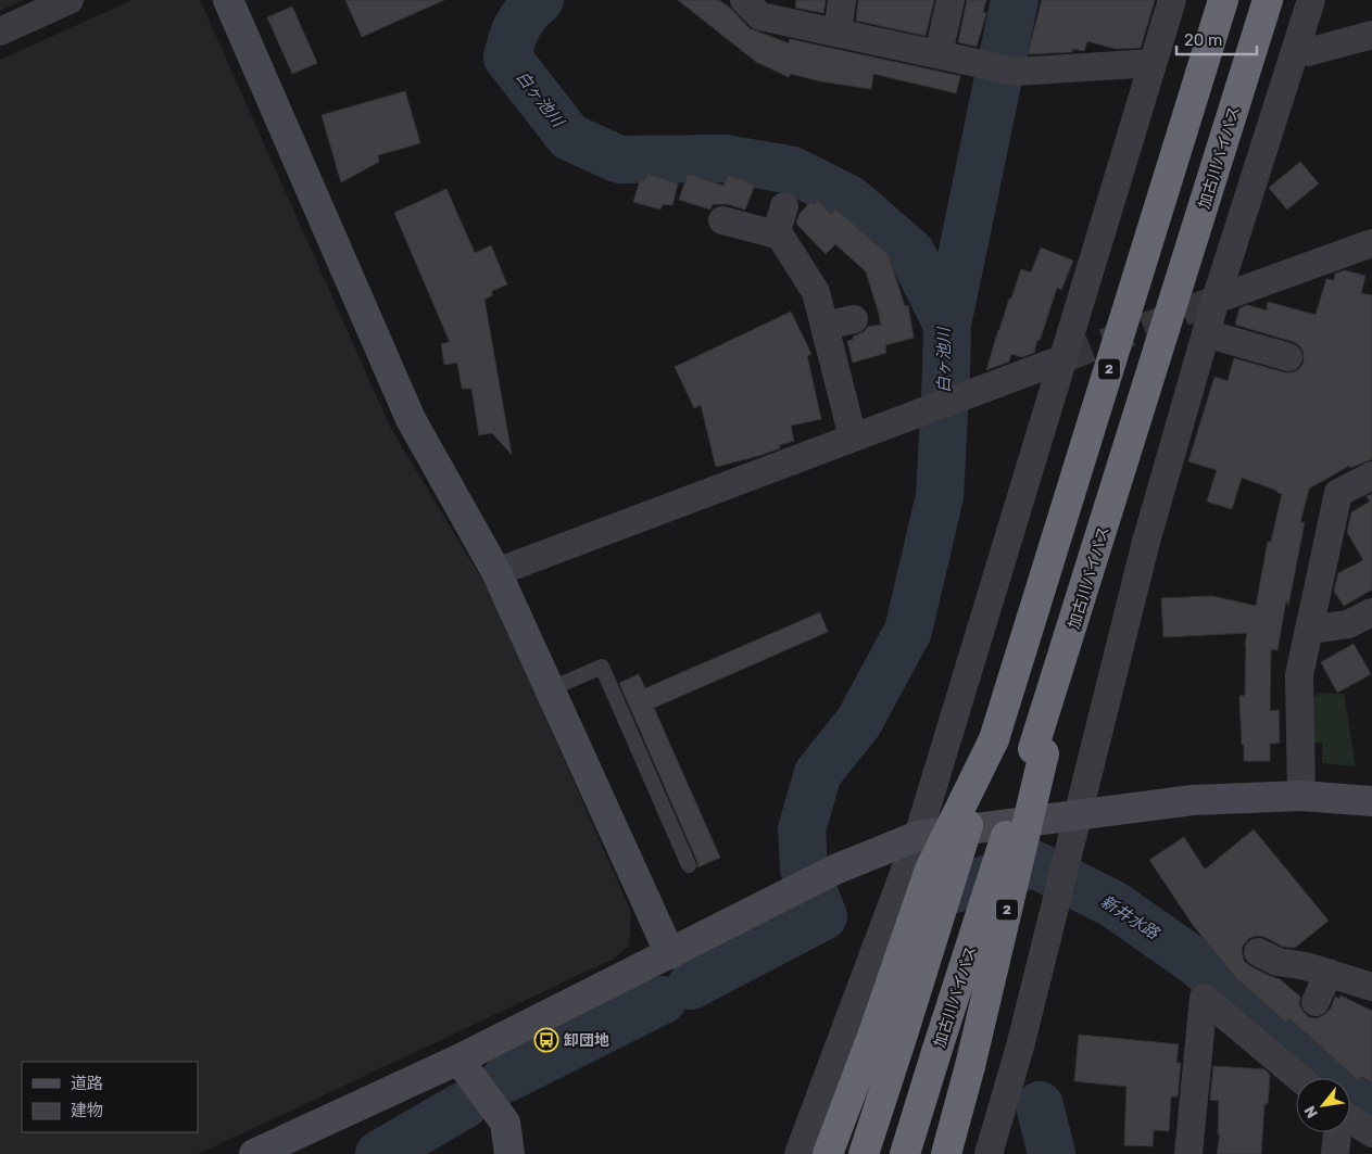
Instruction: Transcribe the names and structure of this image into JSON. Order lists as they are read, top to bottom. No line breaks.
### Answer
{"streets":{"highway":["加古川バイパス","2"]},"crossings":[["加古川バイパス","2"]],"water":["白ヶ池川","新井水路"],"places":{"bus stop":["卸団地"]},"legend":["道路","建物"],"scale_bar":"20 m","north":"bottom left"}
